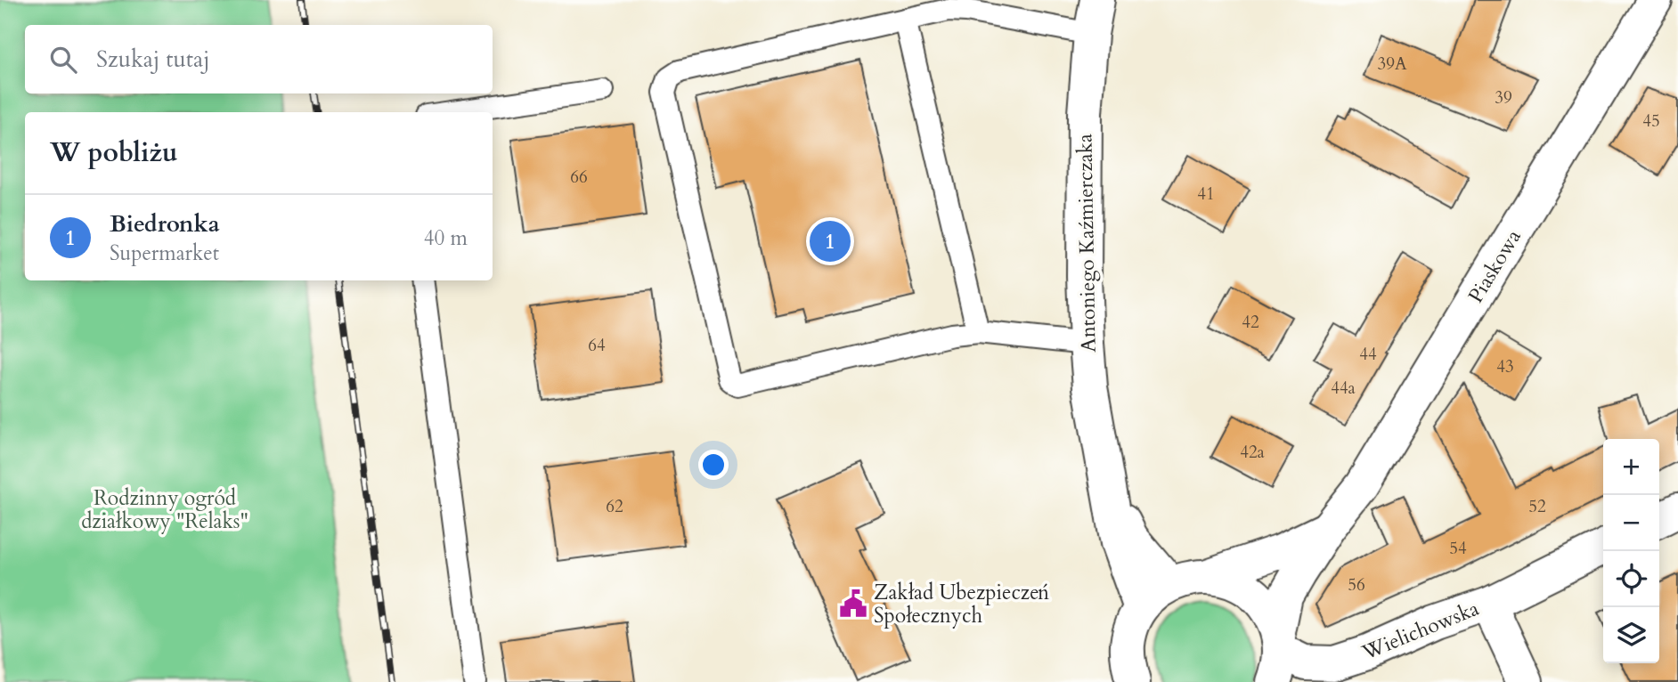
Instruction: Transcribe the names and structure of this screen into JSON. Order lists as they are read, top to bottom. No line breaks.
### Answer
{"streets":{"street":["Antoniego Kaźmierczaka","Piaskowa","Wielichowska"]},"crossings":[["Piaskowa","Wielichowska"]],"parks":["Rodzinny ogród działkowy \"Relaks\""],"places":{"public building":["Zakład Ubezpieczeń Społecznych"]},"house_numbers":["39A","39","45","66","41","42","64","44","43","44a","42a","62","52","54","56"],"page":{"search":"Szukaj tutaj","heading":"W pobliżu","list":[{"mark":"1","name":"Biedronka","note":"Supermarket","value":"40 m"}],"pins":"1","map_buttons":["+","−"]}}
